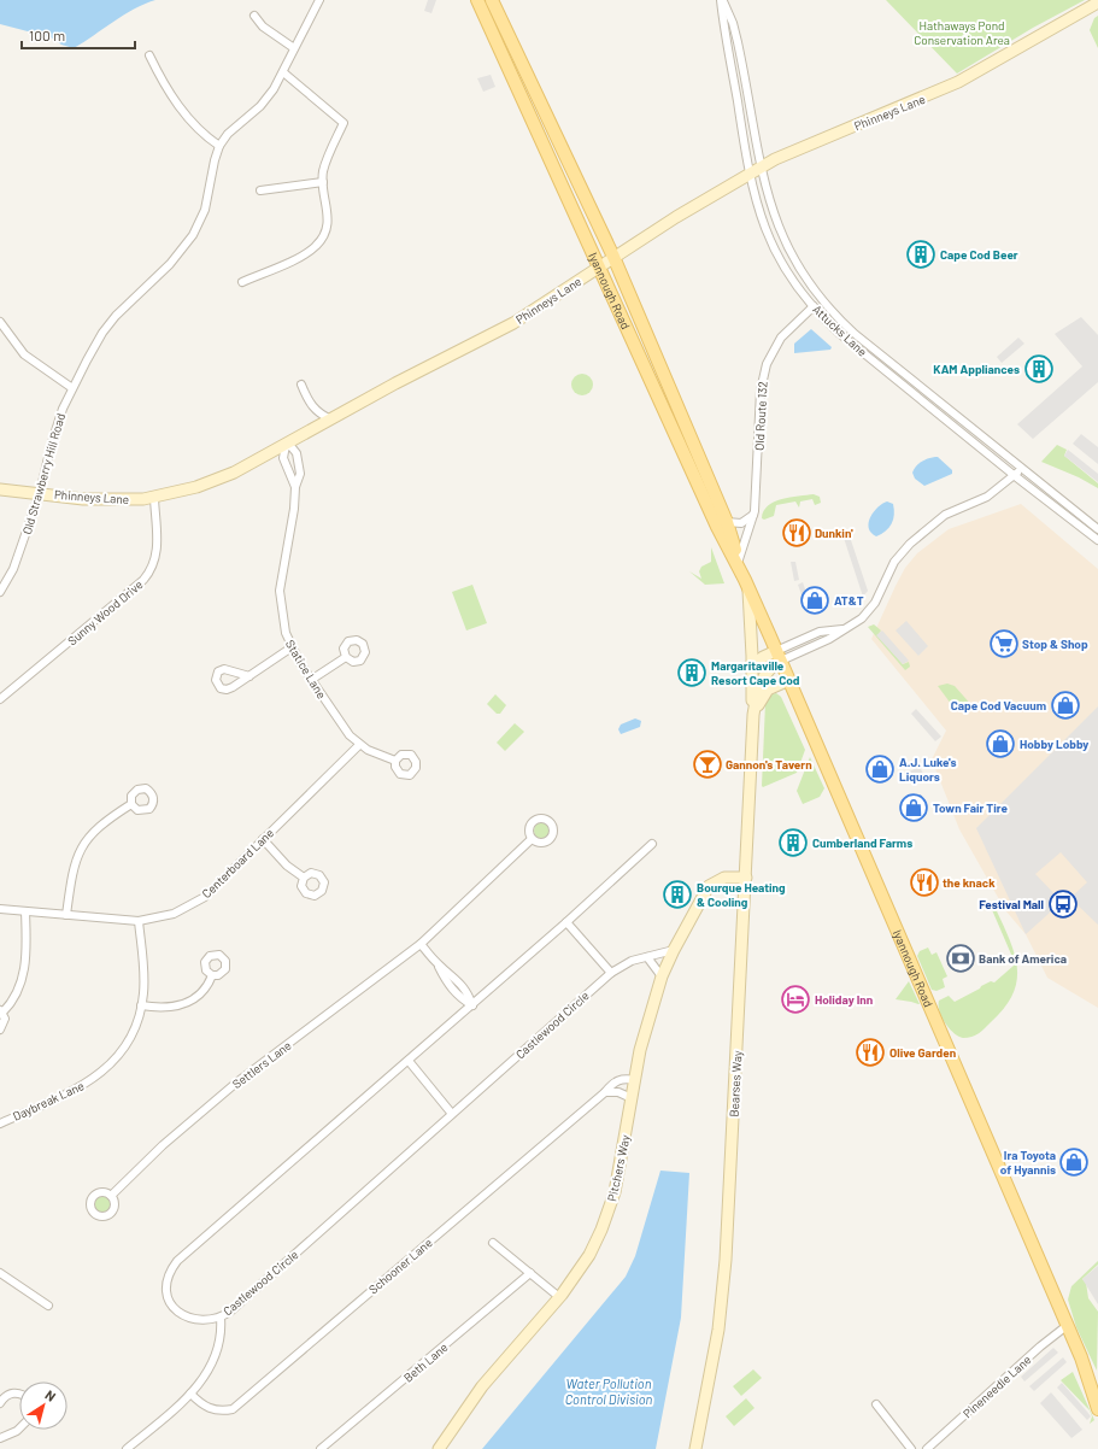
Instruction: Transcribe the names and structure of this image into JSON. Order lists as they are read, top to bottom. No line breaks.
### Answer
{"streets":{"main road":["Phinneys Lane","Iyannough Road","Bearses Way","Pitchers Way"],"street":["Attucks Lane","Old Route 132","Old Strawberry Hill Road","Sunny Wood Drive","Statice Lane","Centerboard Lane","Castlewood Circle","Settlers Lane","Daybreak Lane","Schooner Lane","Beth Lane","Pineneedle Lane"]},"crossings":[["Phinneys Lane","Iyannough Road"],["Phinneys Lane","Attucks Lane"],["Phinneys Lane","Old Strawberry Hill Road"],["Phinneys Lane","Sunny Wood Drive"],["Phinneys Lane","Statice Lane"],["Iyannough Road","Old Route 132"],["Iyannough Road","Bearses Way"],["Iyannough Road","Pineneedle Lane"],["Attucks Lane","Old Route 132"],["Attucks Lane","Bearses Way"],["Statice Lane","Centerboard Lane"],["Centerboard Lane","Daybreak Lane"],["Castlewood Circle","Pitchers Way"],["Bearses Way","Pitchers Way"],["Pitchers Way","Schooner Lane"]],"water":["Water Pollution Control Division"],"parks":["Hathaways Pond Conservation Area"],"places":{"building":["Cape Cod Beer","KAM Appliances","Margaritaville Resort Cape Cod","Cumberland Farms","Bourque Heating & Cooling"],"restaurant":["Dunkin'","the knack","Olive Garden"],"shop":["AT&T","Cape Cod Vacuum","Hobby Lobby","A.J. Luke's Liquors","Town Fair Tire","Ira Toyota of Hyannis"],"supermarket":["Stop & Shop"],"bar":["Gannon's Tavern"],"bus stop":["Festival Mall"],"bank":["Bank of America"],"hotel":["Holiday Inn"]},"scale_bar":"100 m","north":"top right"}
